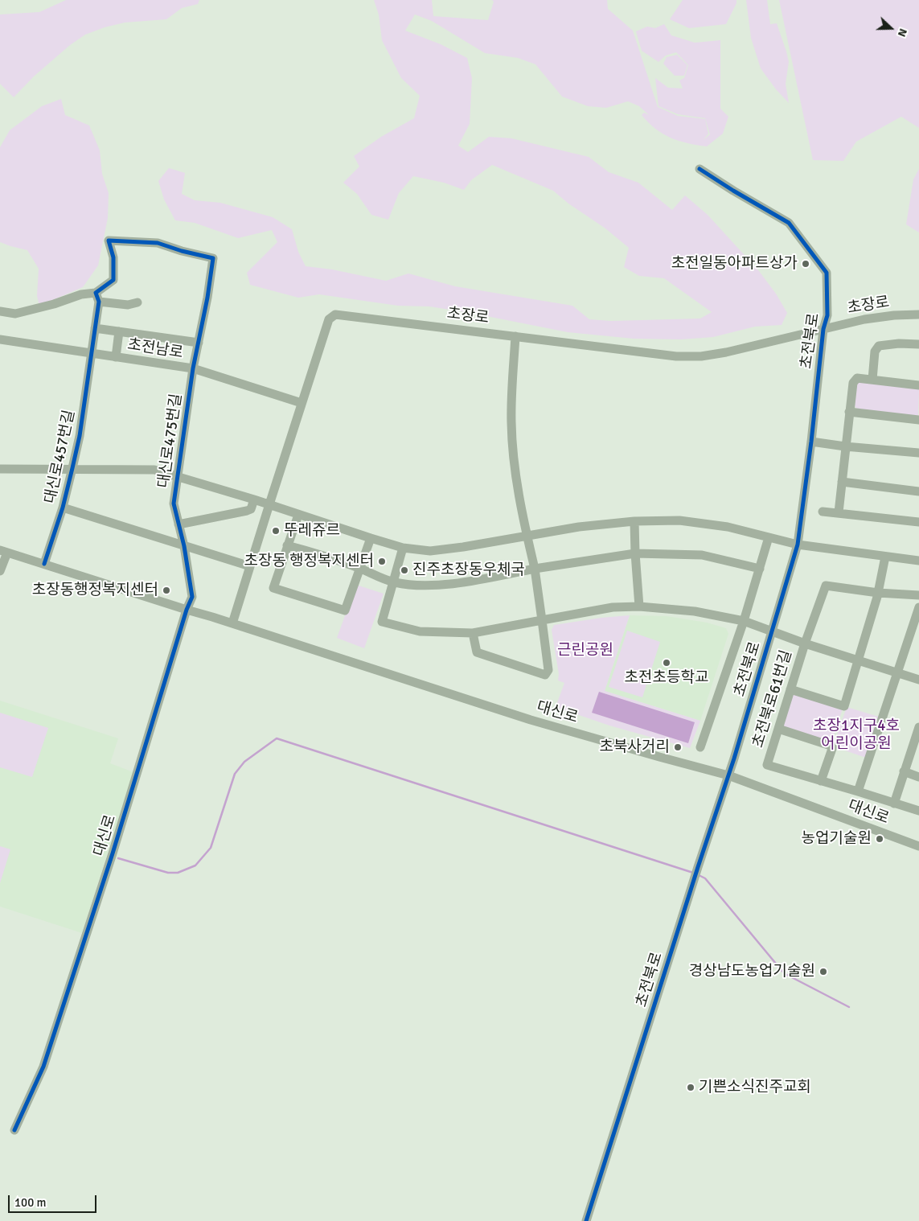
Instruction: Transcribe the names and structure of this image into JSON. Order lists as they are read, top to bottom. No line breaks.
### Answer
{"streets":{"street":["초장로","초전북로","초전남로","대신로475번길","대신로457번길","초전북로61번길","대신로"]},"crossings":[["초장로","초전북로"],["초장로","초전남로"],["초장로","대신로"],["초전북로","초전북로61번길"],["초전북로","대신로"],["초전남로","대신로475번길"],["초전남로","대신로457번길"],["대신로475번길","대신로457번길"],["대신로475번길","대신로"],["대신로457번길","대신로"]],"parks":["근린공원","초장1지구4호 어린이공원"],"places":["초전일동아파트상가","뚜레쥬르","초장동 행정복지센터","진주초장동우체국","초장동행정복지센터","초전초등학교","초북사거리","농업기술원","경상남도농업기술원","기쁜소식진주교회"],"scale_bar":"100 m","north":"right"}
